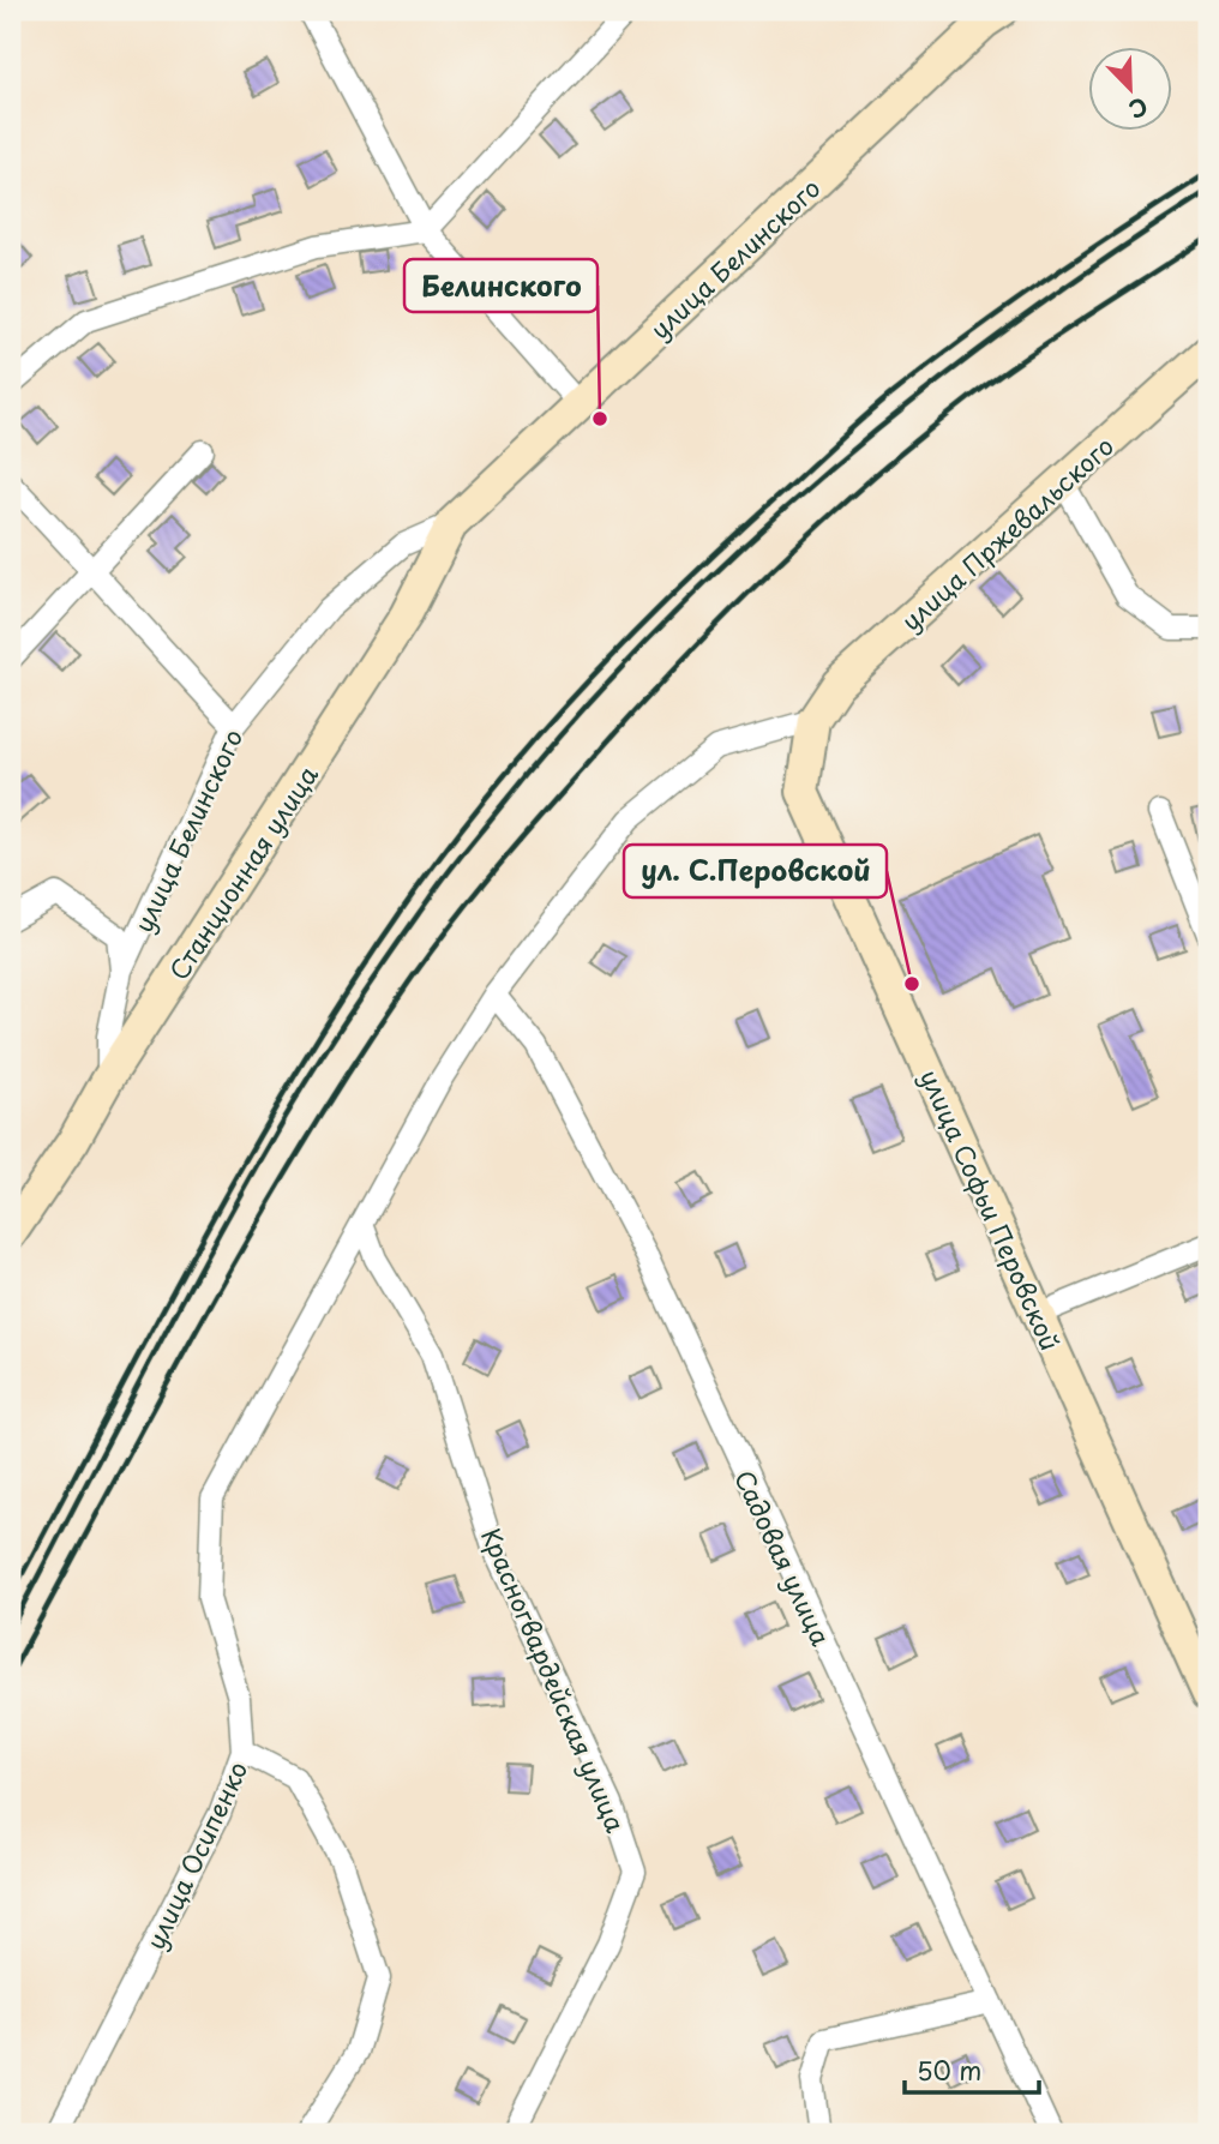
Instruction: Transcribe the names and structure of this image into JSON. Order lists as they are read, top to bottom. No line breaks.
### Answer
{"streets":{"main road":["улица Белинского","улица Пржевальского","Станционная улица","улица Софьи Перовской"],"street":["Садовая улица","Красногвардейская улица","улица Осипенко"]},"crossings":[["улица Белинского","Станционная улица"],["улица Пржевальского","улица Софьи Перовской"]],"places":["Белинского","ул. С.Перовской"],"scale_bar":"50 m","north":"bottom right"}
